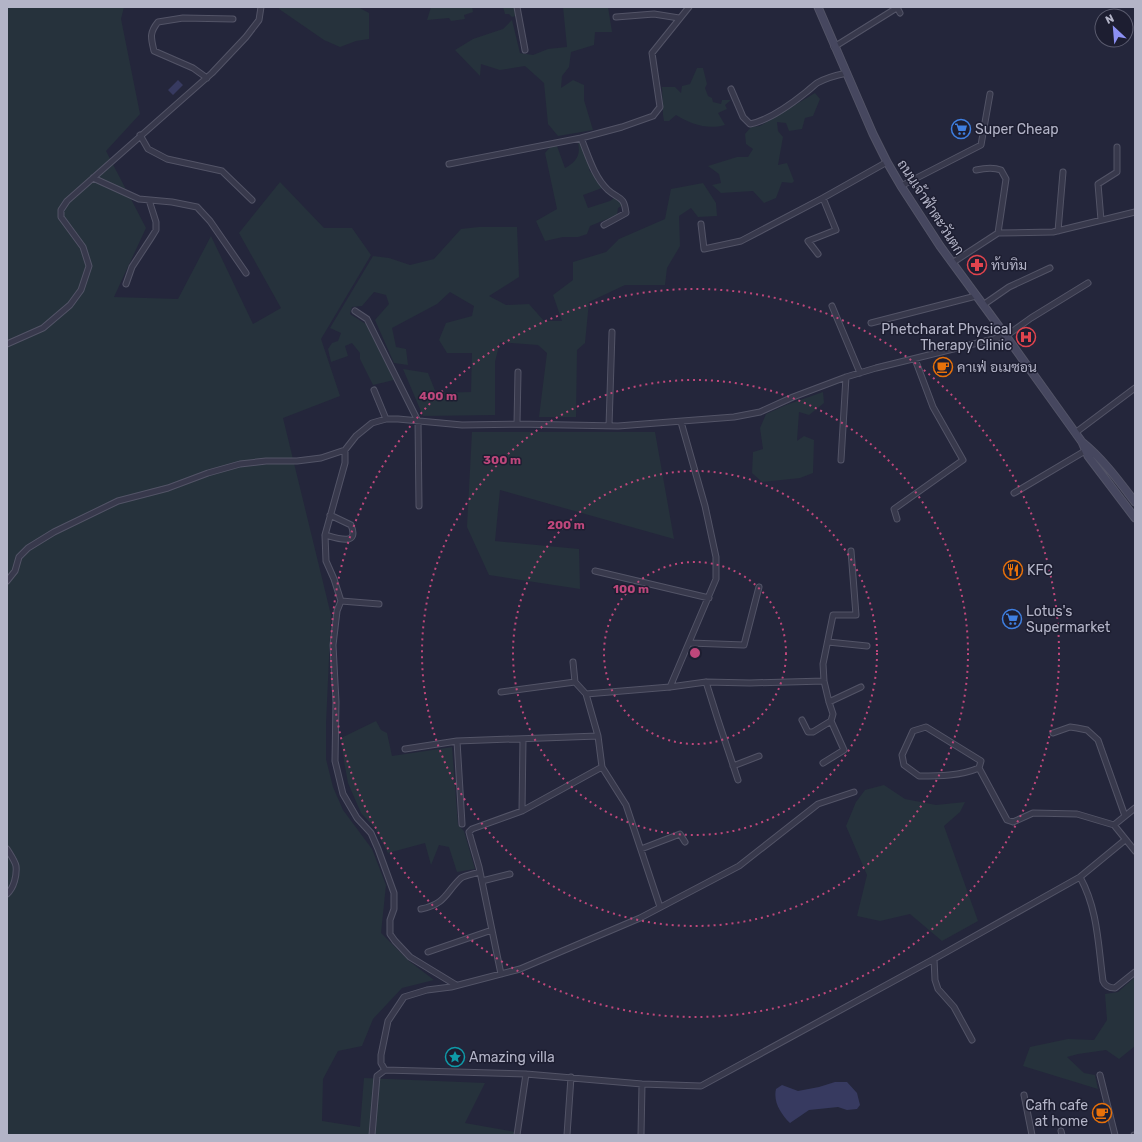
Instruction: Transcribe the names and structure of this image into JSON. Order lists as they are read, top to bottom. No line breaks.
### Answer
{"streets":{"main road":["ถนนเจ้าฟ้าตะวันตก"]},"places":{"supermarket":["Super Cheap","Lotus's Supermarket"],"pharmacy":["ท้บทิม"],"hospital":["Phetcharat Physical Therapy Clinic"],"cafe":["คาเฟ่ อเมซอน","Cafh cafe at home"],"restaurant":["KFC"],"place":["Amazing villa"]},"north":"top left","rings":["400 m","300 m","200 m","100 m"]}
